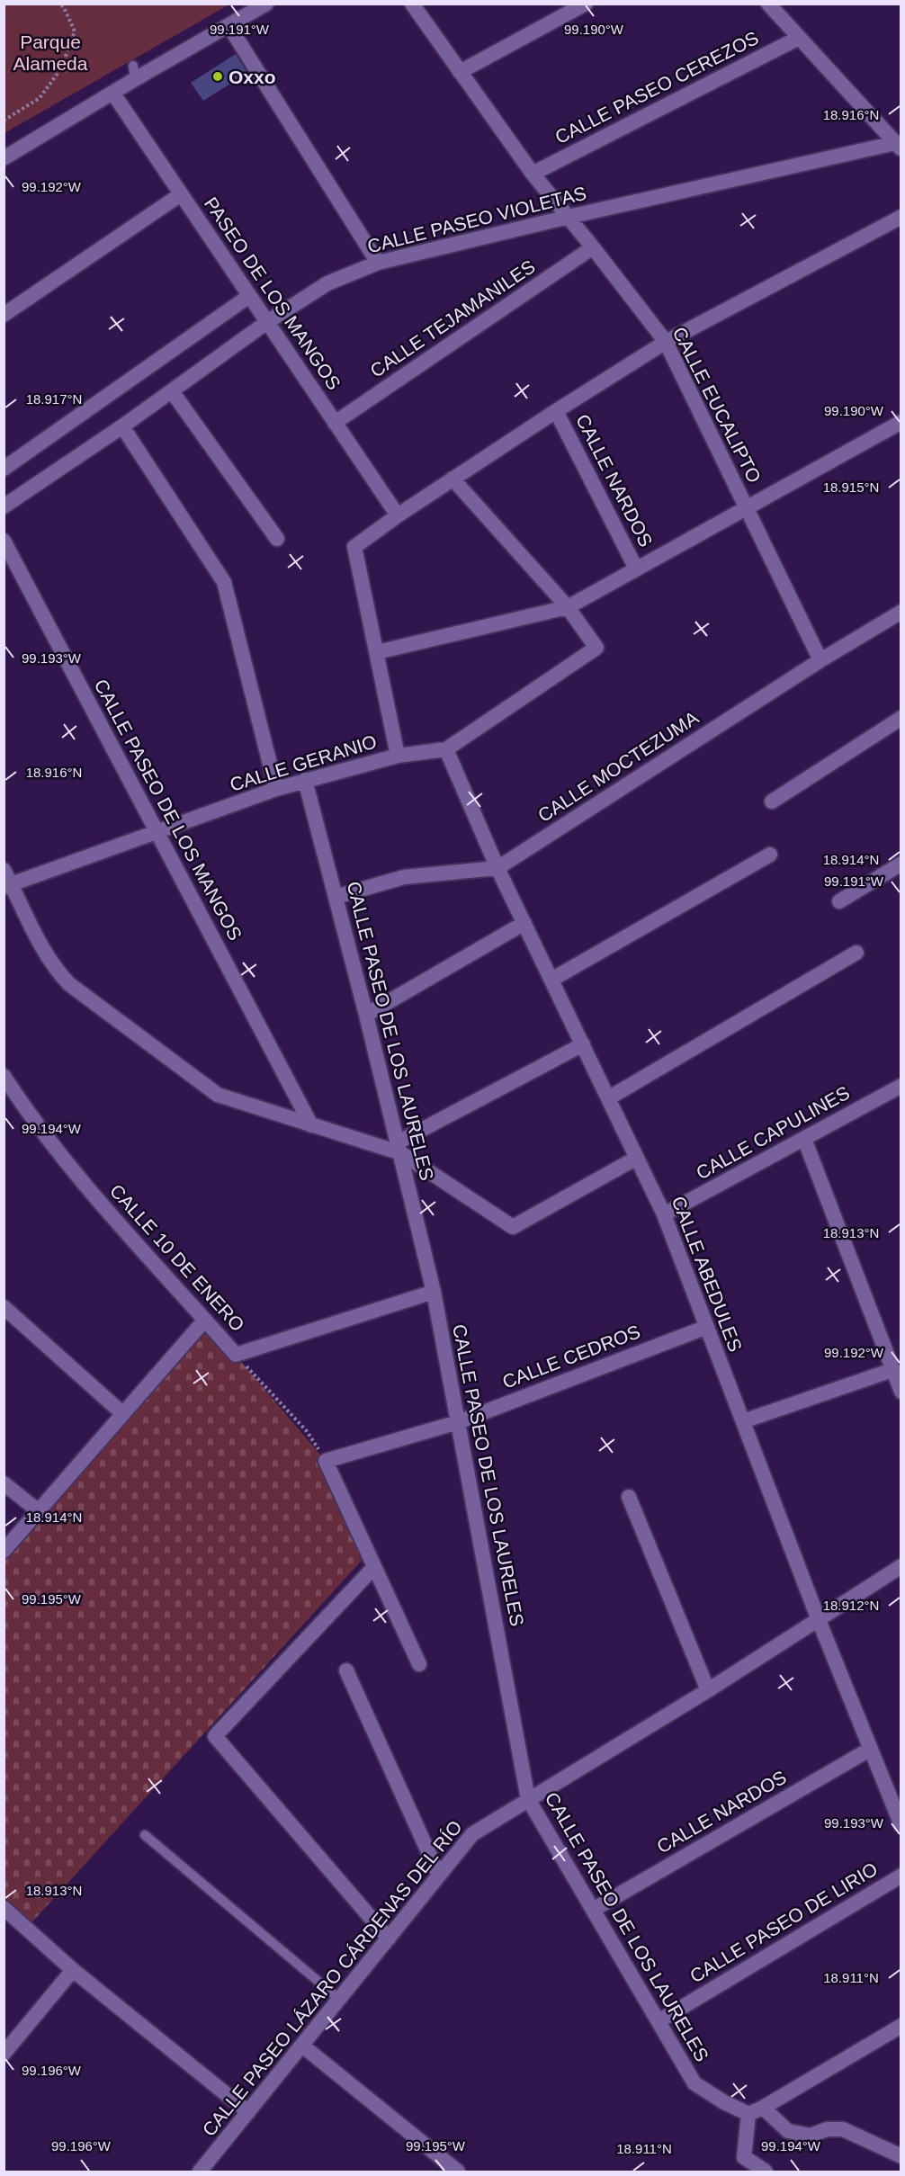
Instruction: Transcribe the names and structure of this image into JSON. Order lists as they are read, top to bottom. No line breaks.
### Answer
{"streets":{"street":["CALLE PASEO CEREZOS","CALLE PASEO VIOLETAS","PASEO DE LOS MANGOS","CALLE TEJAMANILES","CALLE EUCALIPTO","CALLE NARDOS","CALLE GERANIO","CALLE MOCTEZUMA","CALLE PASEO DE LOS MANGOS","CALLE PASEO DE LOS LAURELES","CALLE CAPULINES","CALLE 10 DE ENERO","CALLE ABEDULES","CALLE CEDROS","CALLE PASEO DE LIRIO","CALLE PASEO LÁZARO CÁRDENAS DEL RÍO"]},"crossings":[["CALLE PASEO CEREZOS","CALLE EUCALIPTO"],["CALLE PASEO VIOLETAS","PASEO DE LOS MANGOS"],["CALLE PASEO VIOLETAS","CALLE EUCALIPTO"],["PASEO DE LOS MANGOS","CALLE TEJAMANILES"],["CALLE TEJAMANILES","CALLE EUCALIPTO"],["CALLE EUCALIPTO","CALLE MOCTEZUMA"],["CALLE NARDOS","CALLE PASEO DE LOS LAURELES"],["CALLE NARDOS","CALLE ABEDULES"],["CALLE GERANIO","CALLE PASEO DE LOS MANGOS"],["CALLE GERANIO","CALLE PASEO DE LOS LAURELES"],["CALLE GERANIO","CALLE ABEDULES"],["CALLE MOCTEZUMA","CALLE PASEO DE LOS LAURELES"],["CALLE MOCTEZUMA","CALLE ABEDULES"],["CALLE PASEO DE LOS LAURELES","CALLE CEDROS"],["CALLE PASEO DE LOS LAURELES","CALLE PASEO DE LIRIO"],["CALLE PASEO DE LOS LAURELES","CALLE PASEO LÁZARO CÁRDENAS DEL RÍO"],["CALLE CAPULINES","CALLE ABEDULES"],["CALLE 10 DE ENERO","CALLE CEDROS"],["CALLE ABEDULES","CALLE CEDROS"],["CALLE ABEDULES","CALLE PASEO LÁZARO CÁRDENAS DEL RÍO"]],"parks":["Parque Alameda"],"places":["Oxxo"],"coordinates":["99.191°W","99.190°W","18.916°N","99.192°W","18.917°N","18.915°N","99.193°W","18.914°N","99.194°W","18.913°N","99.195°W","18.912°N","18.911°N","99.196°W"]}
